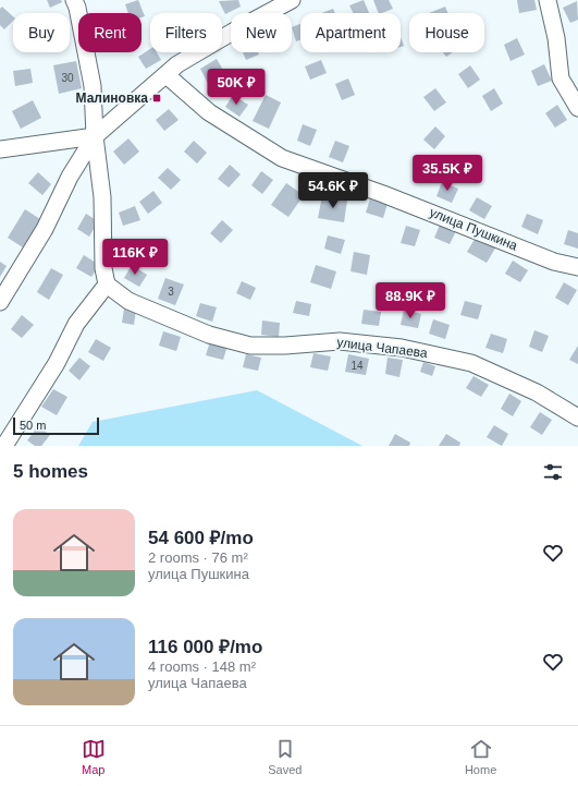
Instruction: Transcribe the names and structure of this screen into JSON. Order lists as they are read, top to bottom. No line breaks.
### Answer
{"streets":{"street":["улица Пушкина","улица Чапаева"]},"places":{"transit":["Малиновка"]},"house_numbers":["30","3","14"],"scale_bar":"50 m","page":{"chip":["Buy","Rent","Filters","New","Apartment","House"],"price":["50K ₽","35.5K ₽","54.6K ₽","116K ₽","88.9K ₽"],"scale":"50 m","heading":"5 homes","list":[{"name":"54 600 ₽/mo","note":"2 rooms · 76 m² · улица Пушкина"},{"name":"116 000 ₽/mo","note":"4 rooms · 148 m² · улица Чапаева"}],"tabs":["Map","Saved","Home"]}}
